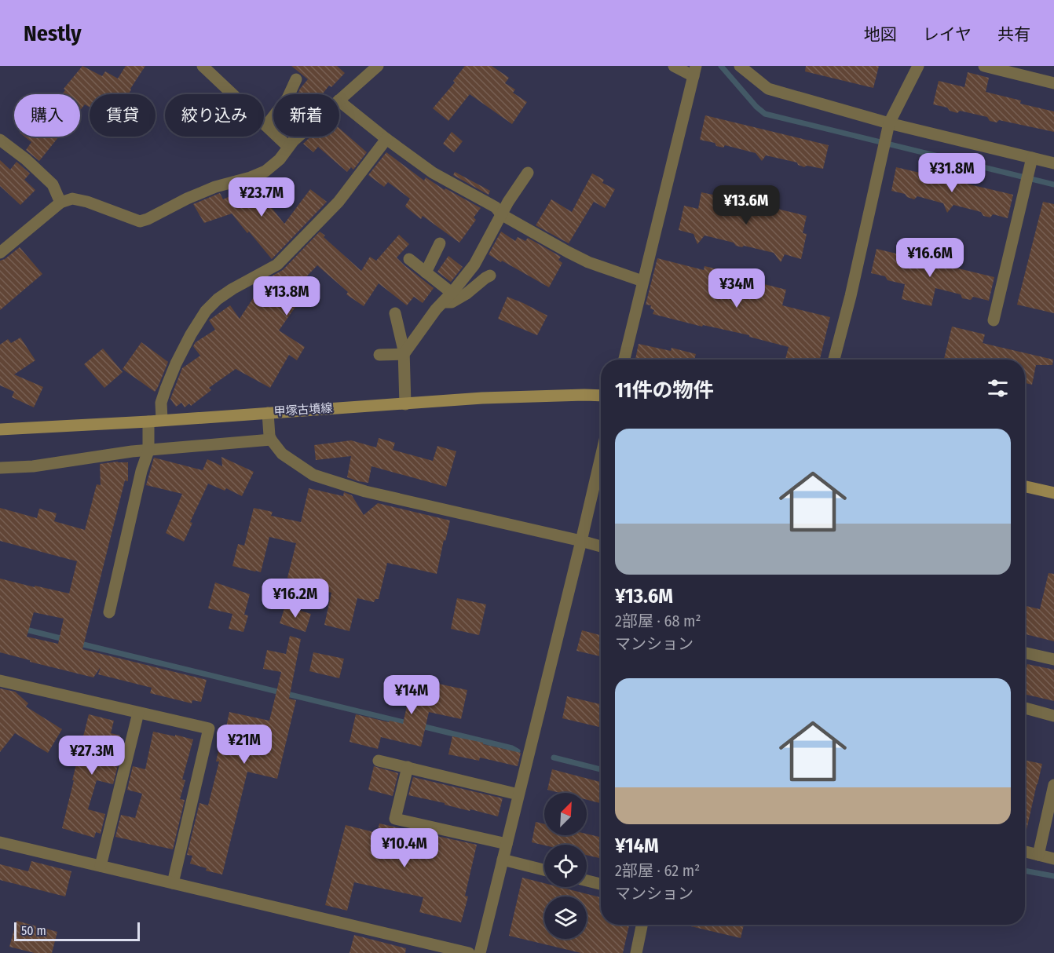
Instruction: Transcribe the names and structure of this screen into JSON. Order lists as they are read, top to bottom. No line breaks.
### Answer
{"streets":{"main road":["甲塚古墳線"]},"scale_bar":"50 m","north":"top right","page":{"header":"Nestly","nav":["地図","レイヤ","共有"],"chip":["購入","賃貸","絞り込み","新着"],"price":["¥31.8M","¥23.7M","¥13.6M","¥16.6M","¥34M","¥13.8M","¥16.2M","¥14M","¥21M","¥27.3M","¥10.4M"],"heading":"11件の物件","list":[{"name":"¥13.6M","note":"2部屋 · 68 m² · マンション"},{"name":"¥14M","note":"2部屋 · 62 m² · マンション"}],"scale":"50 m"}}
